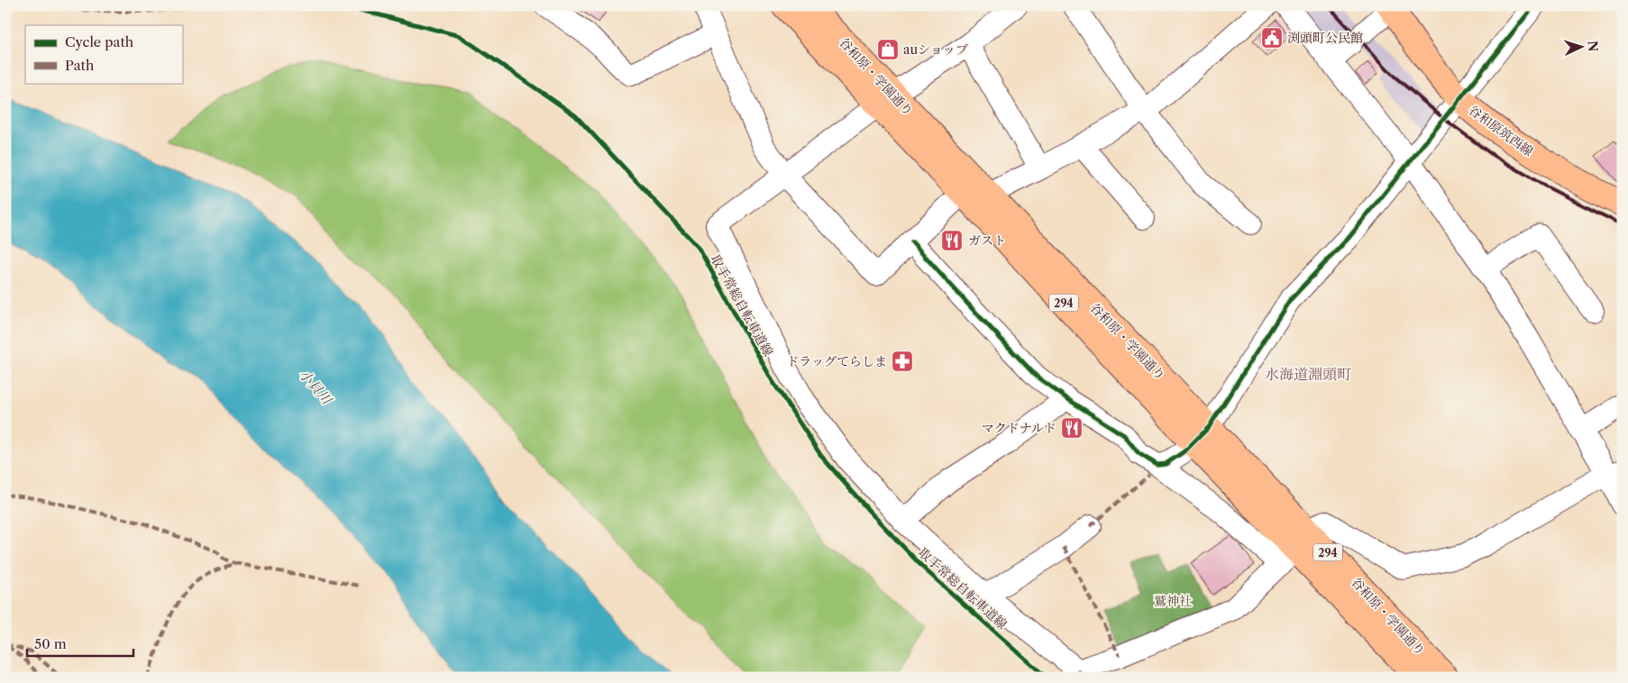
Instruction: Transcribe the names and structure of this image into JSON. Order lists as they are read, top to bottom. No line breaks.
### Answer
{"streets":{"main road":["谷和原・学園通り","谷和原筑西線","294"],"cycle path":["取手常総自転車道線"]},"districts":["水海道淵頭町"],"water":["小貝川"],"parks":["鷲神社"],"places":{"public building":["渕頭町公民館"],"shop":["auショップ"],"restaurant":["ガスト","マクドナルド"],"pharmacy":["ドラッグてらしま"]},"legend":["Cycle path","Path"],"scale_bar":"50 m","north":"right"}
